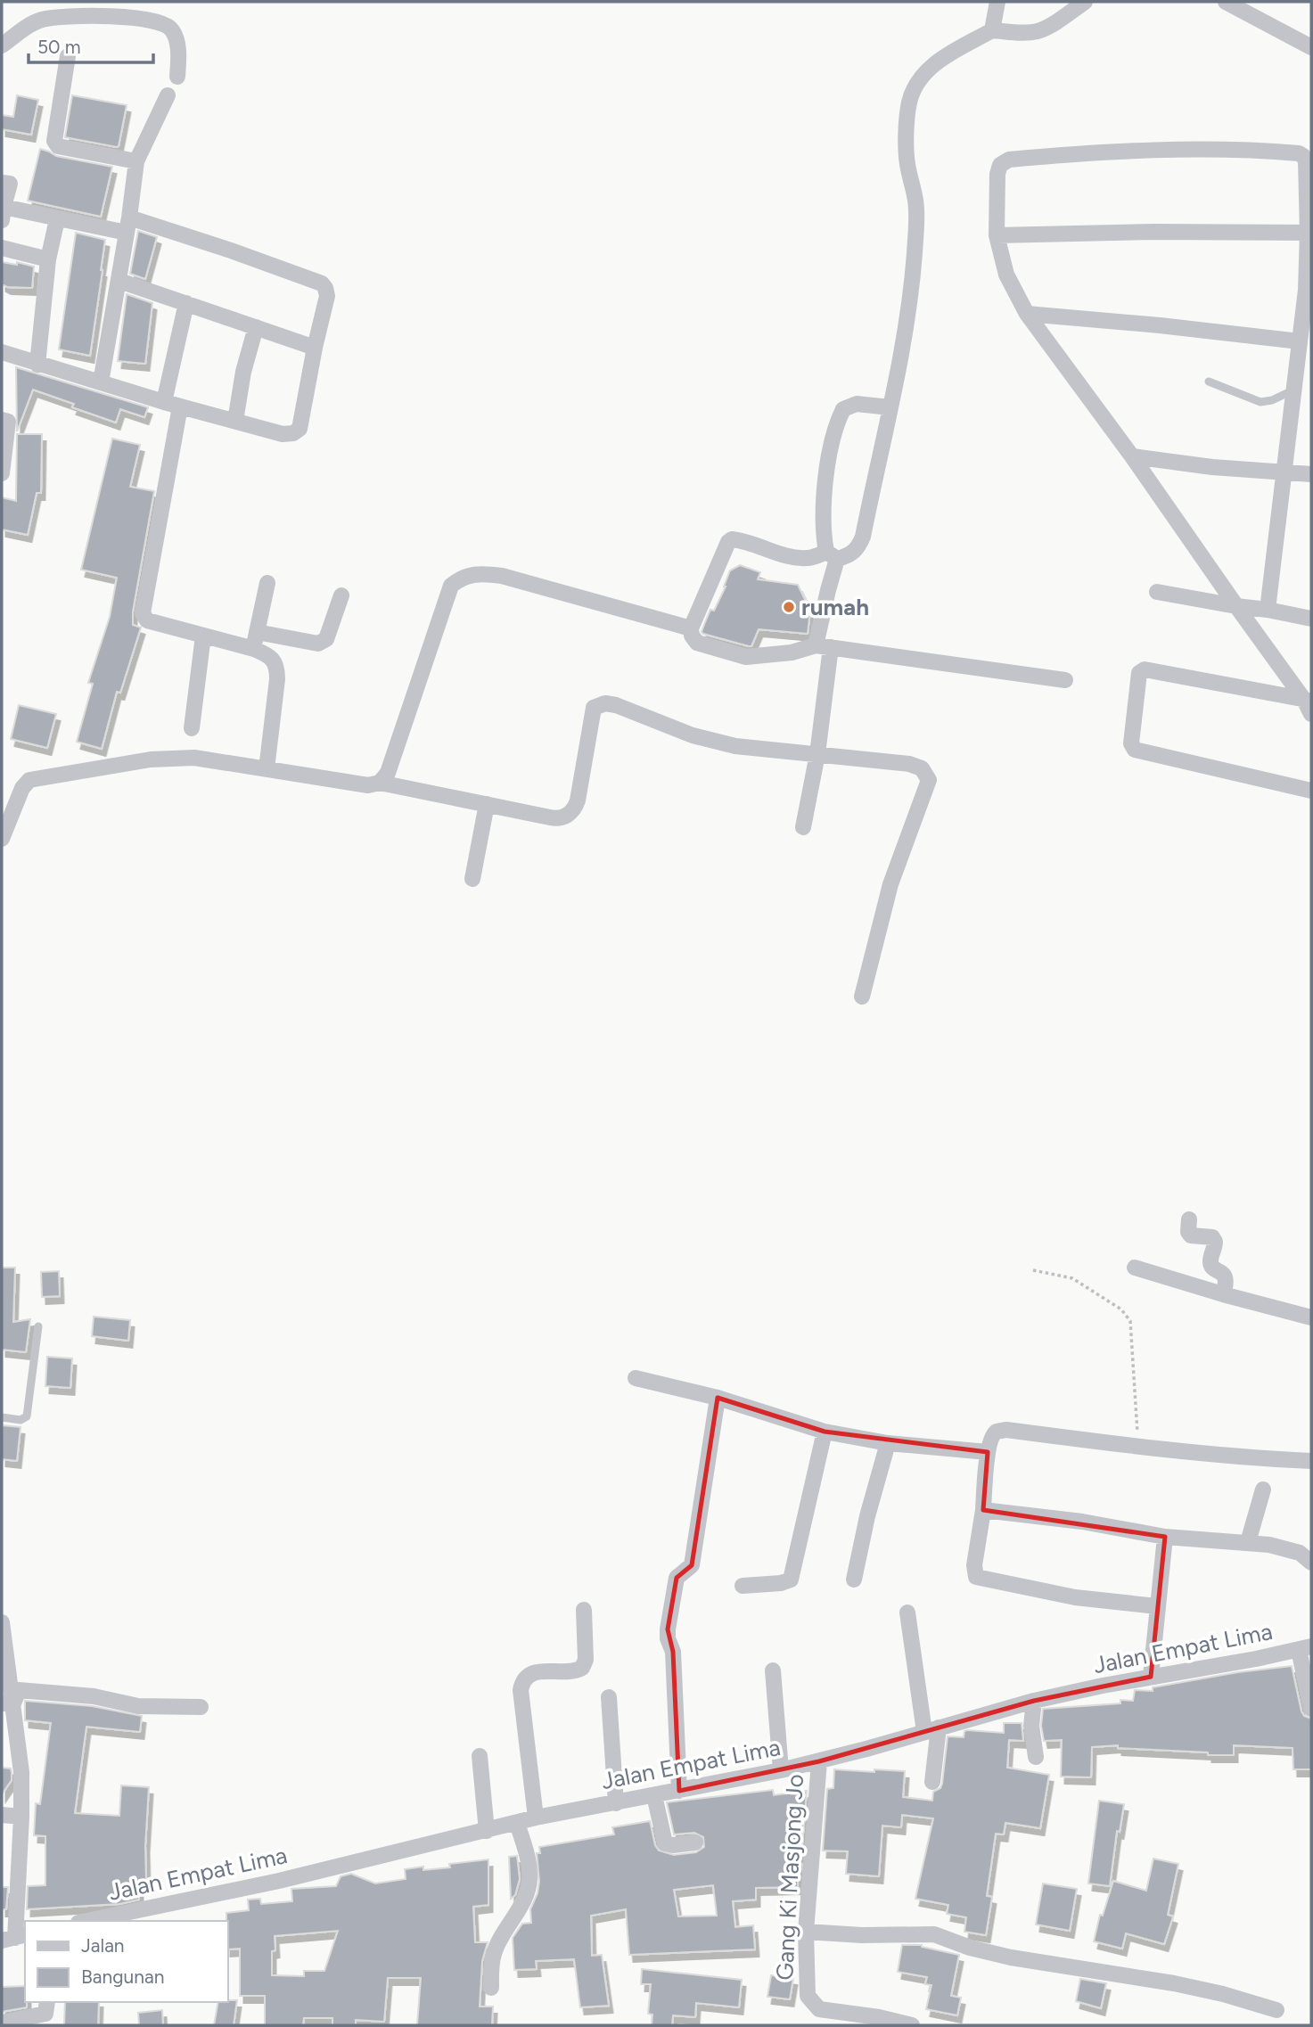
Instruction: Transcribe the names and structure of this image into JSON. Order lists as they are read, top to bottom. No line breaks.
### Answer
{"streets":{"street":["Jalan Empat Lima","Gang Ki Masjong Jo"]},"crossings":[["Jalan Empat Lima","Gang Ki Masjong Jo"]],"places":["rumah"],"legend":["Jalan","Bangunan"],"scale_bar":"50 m"}
